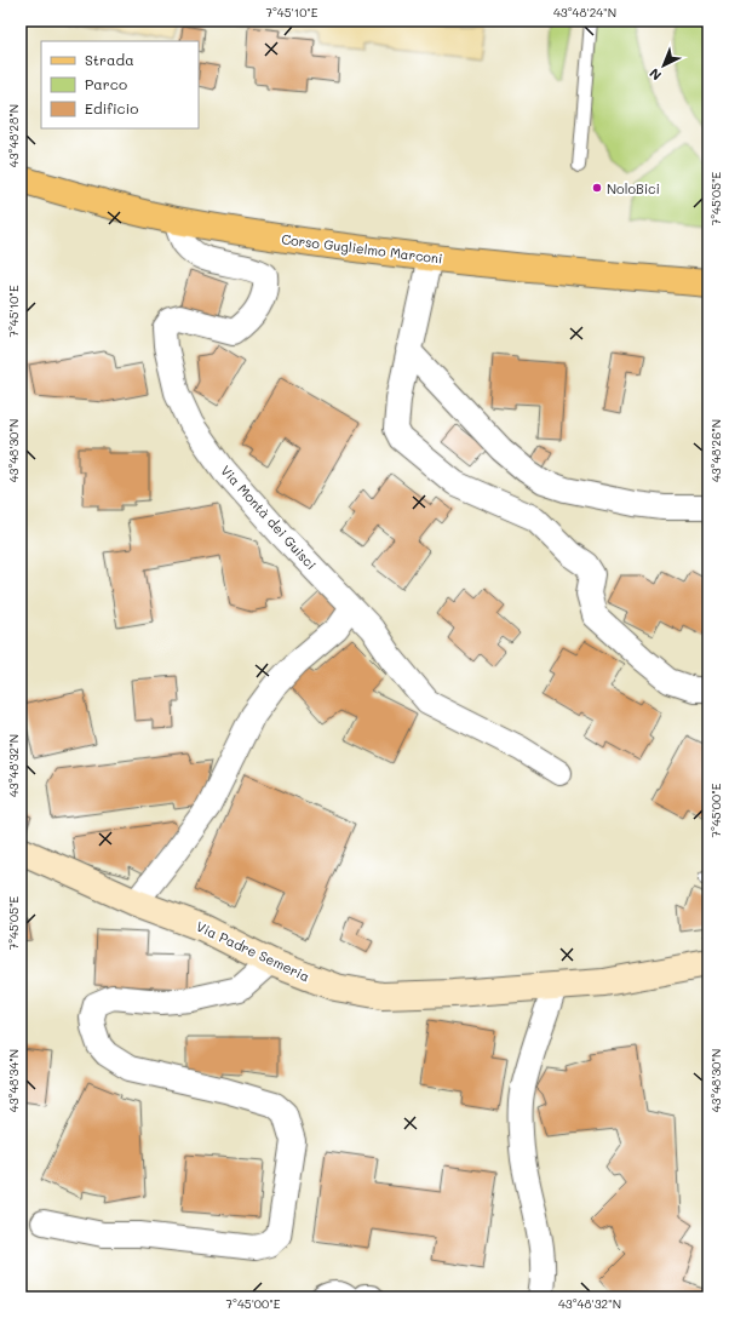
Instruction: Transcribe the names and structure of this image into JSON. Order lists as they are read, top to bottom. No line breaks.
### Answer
{"streets":{"main road":["Corso Guglielmo Marconi","Via Padre Semeria"],"street":["Via Montà dei Guisci"]},"crossings":[["Corso Guglielmo Marconi","Via Montà dei Guisci"]],"places":["NoloBici"],"legend":["Strada","Parco","Edificio"],"north":"bottom left","coordinates":["7°45'10\"E","43°48'24\"N","43°48'28\"N","7°45'05\"E","43°48'30\"N","43°48'26\"N","43°48'32\"N","7°45'00\"E","43°48'34\"N"]}
